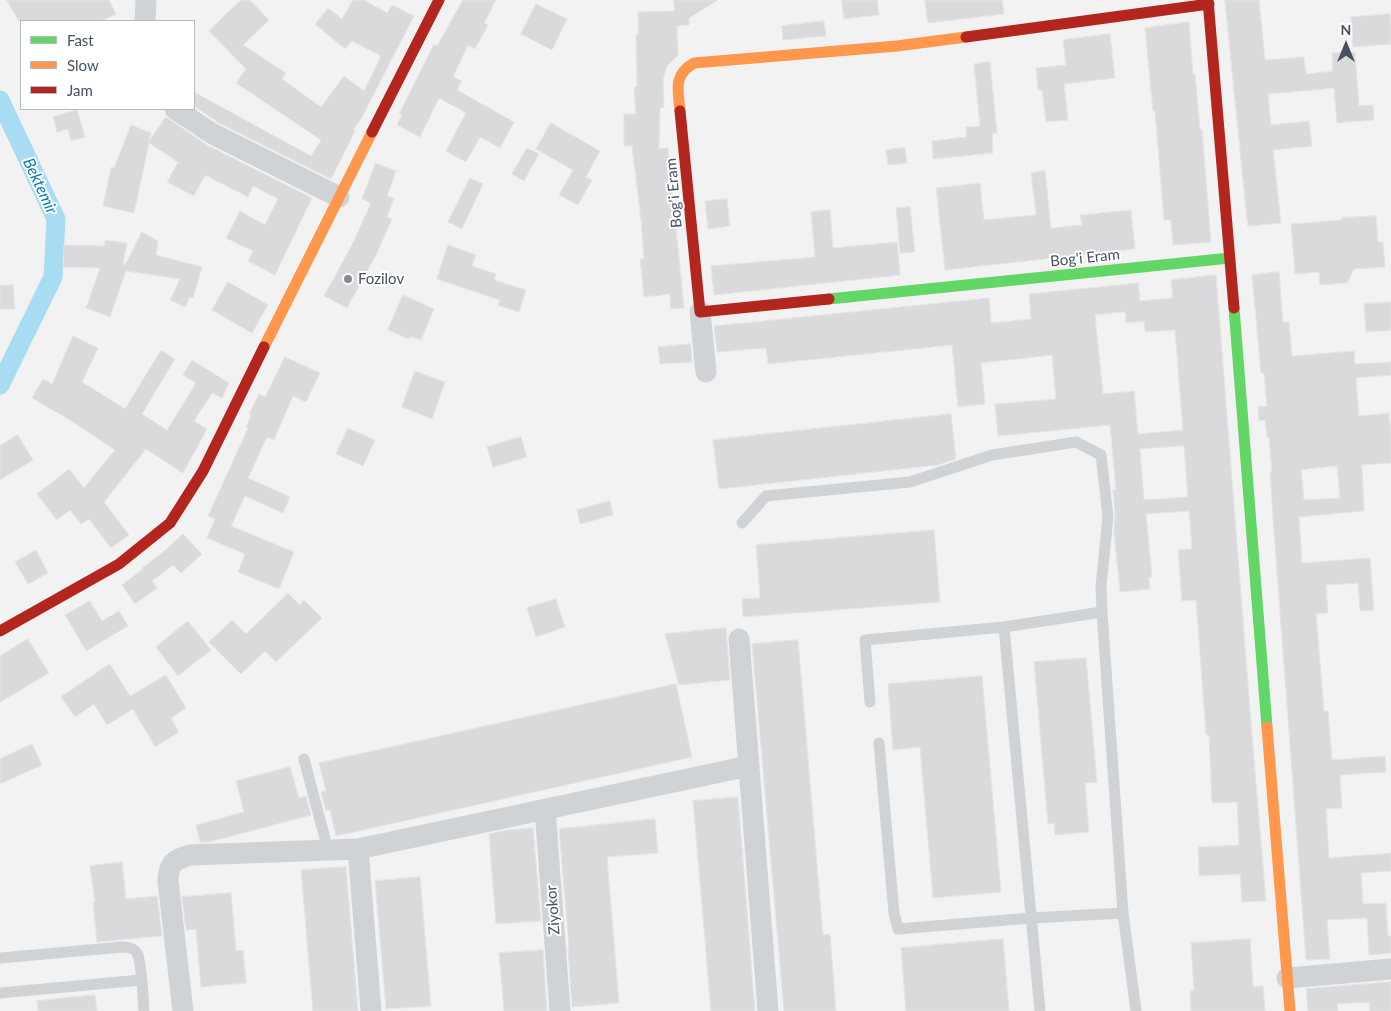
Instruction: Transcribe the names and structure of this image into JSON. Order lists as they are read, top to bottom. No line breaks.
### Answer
{"streets":{"street":["Bog'i Eram","Ziyokor"]},"water":["Bektemir"],"places":["Fozilov"],"legend":["Fast","Slow","Jam"],"north":"top"}
